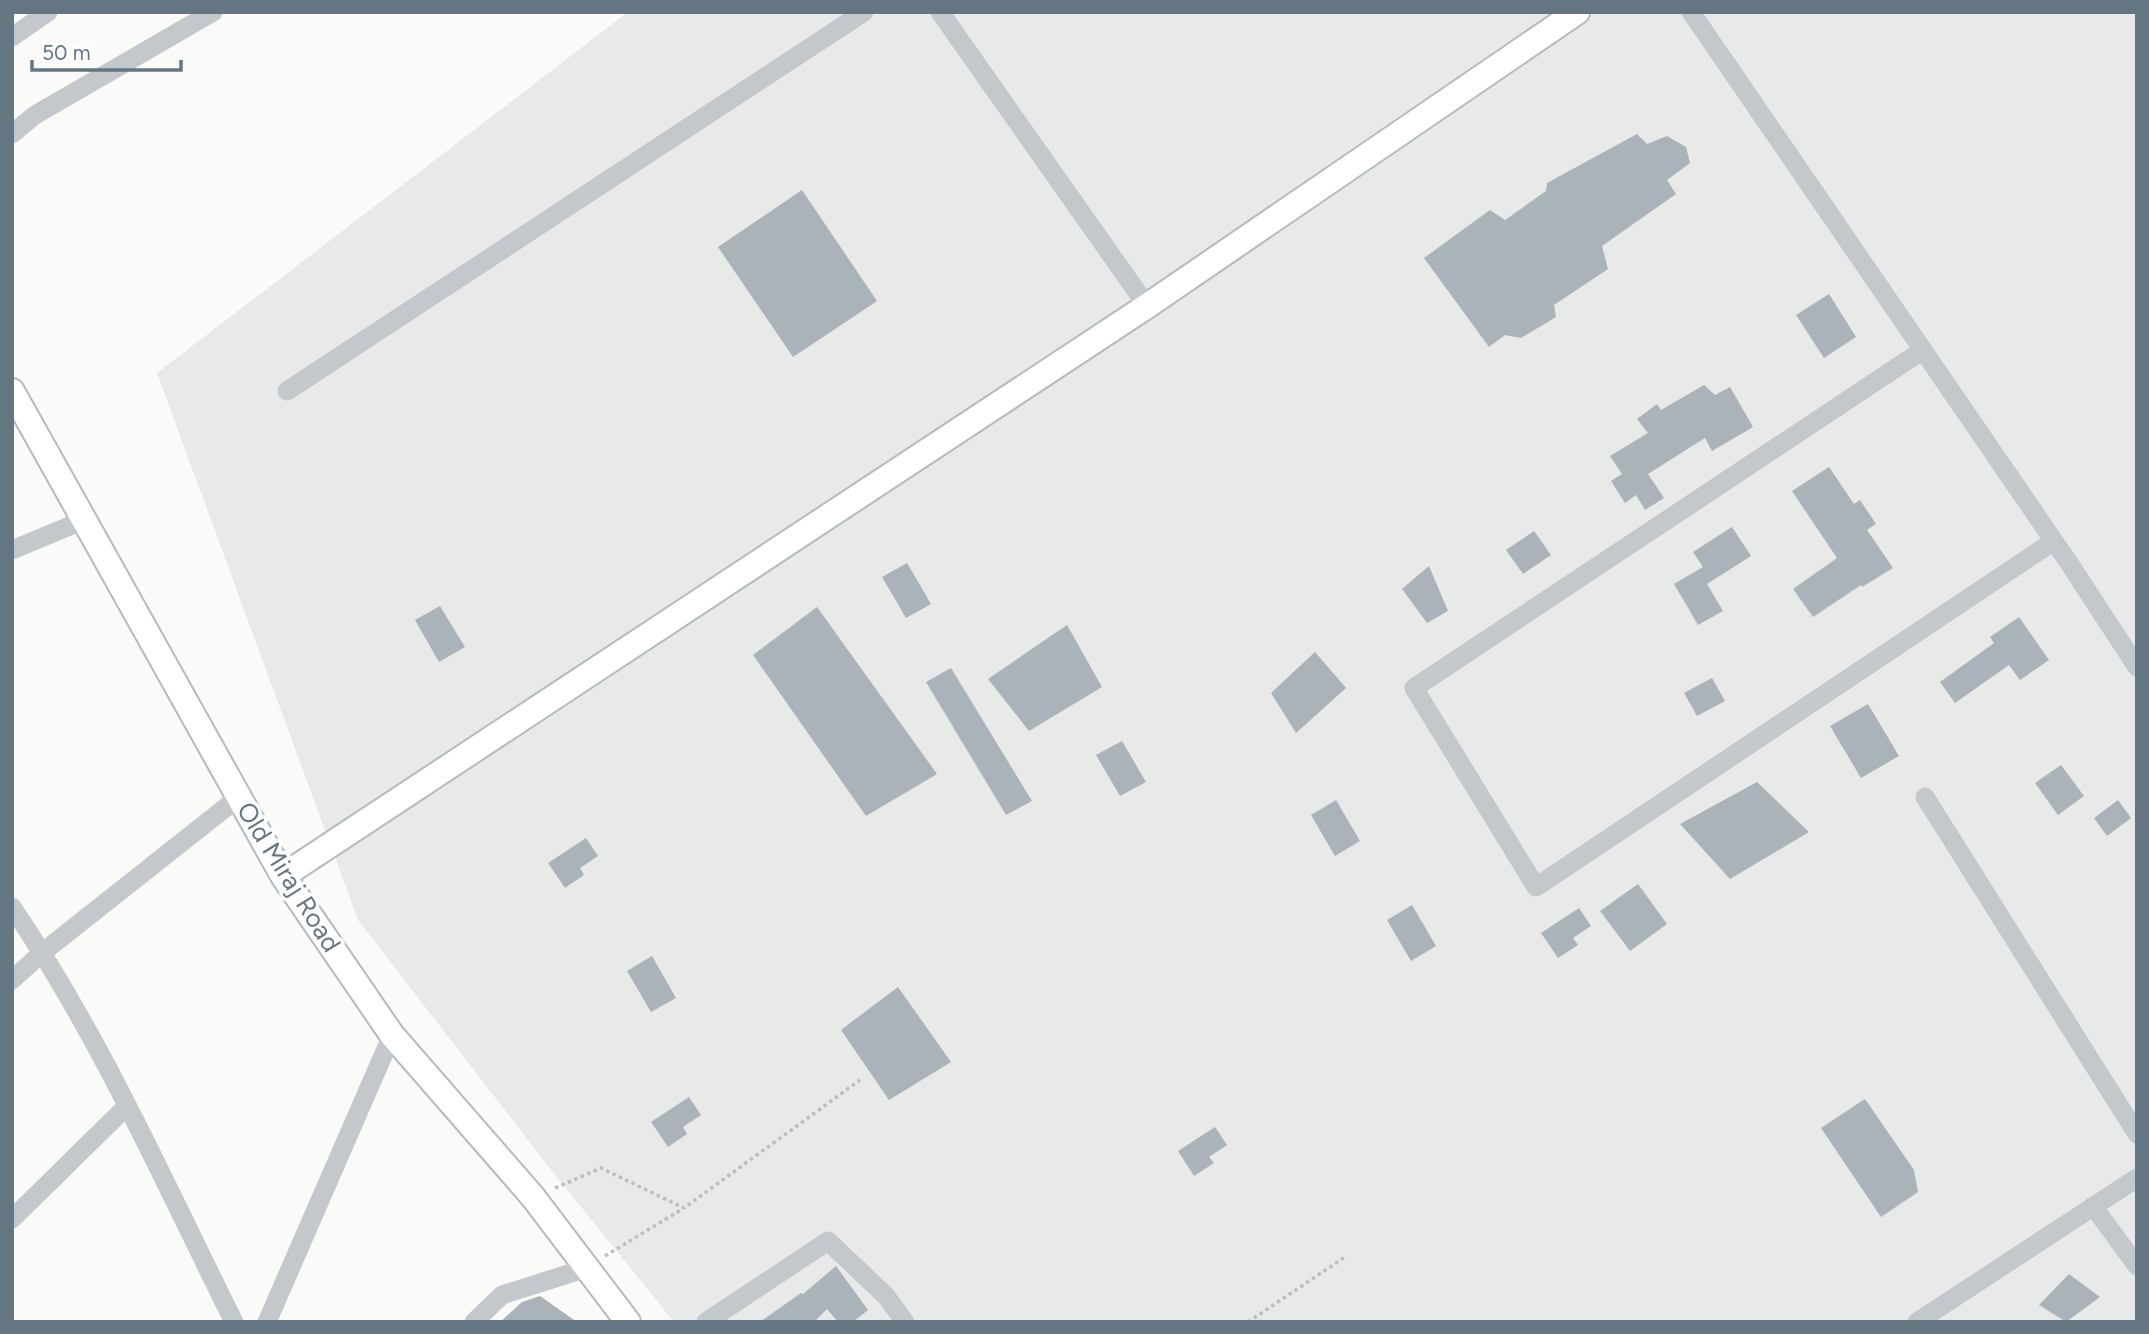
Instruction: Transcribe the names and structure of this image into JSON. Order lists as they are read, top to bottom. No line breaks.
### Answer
{"streets":{"main road":["Old Miraj Road"]},"scale_bar":"50 m"}
